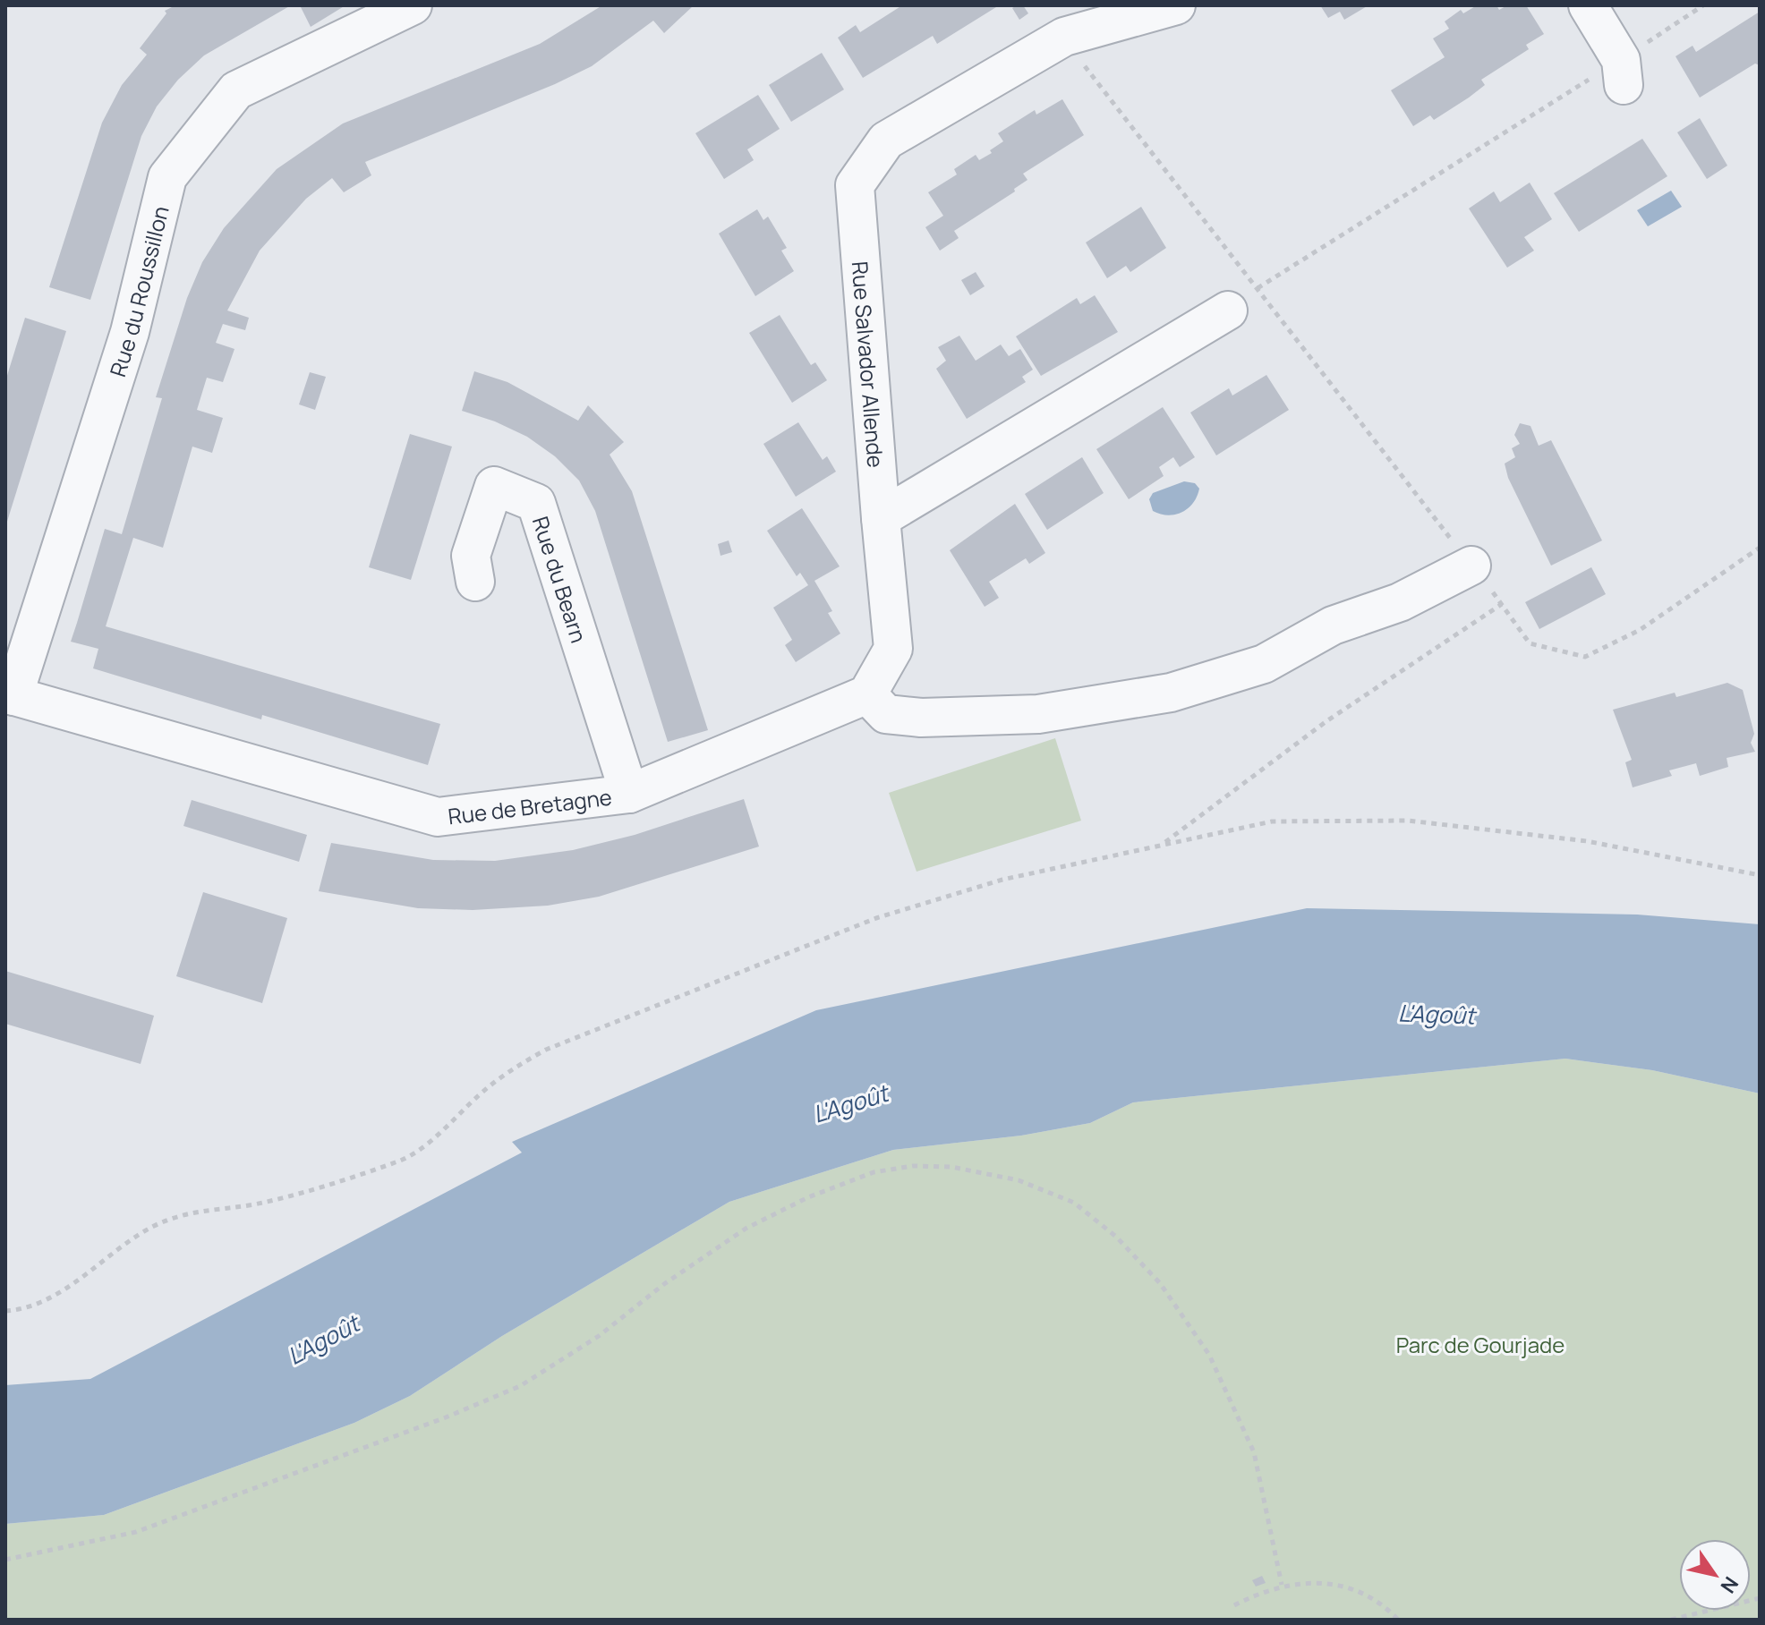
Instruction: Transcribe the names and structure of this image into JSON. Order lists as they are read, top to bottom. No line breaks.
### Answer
{"streets":{"street":["Rue du Roussillon","Rue Salvador Allende","Rue du Bearn","Rue de Bretagne"]},"crossings":[["Rue du Roussillon","Rue de Bretagne"],["Rue du Bearn","Rue de Bretagne"]],"water":["L'Agoût"],"parks":["Parc de Gourjade"],"north":"bottom right"}
